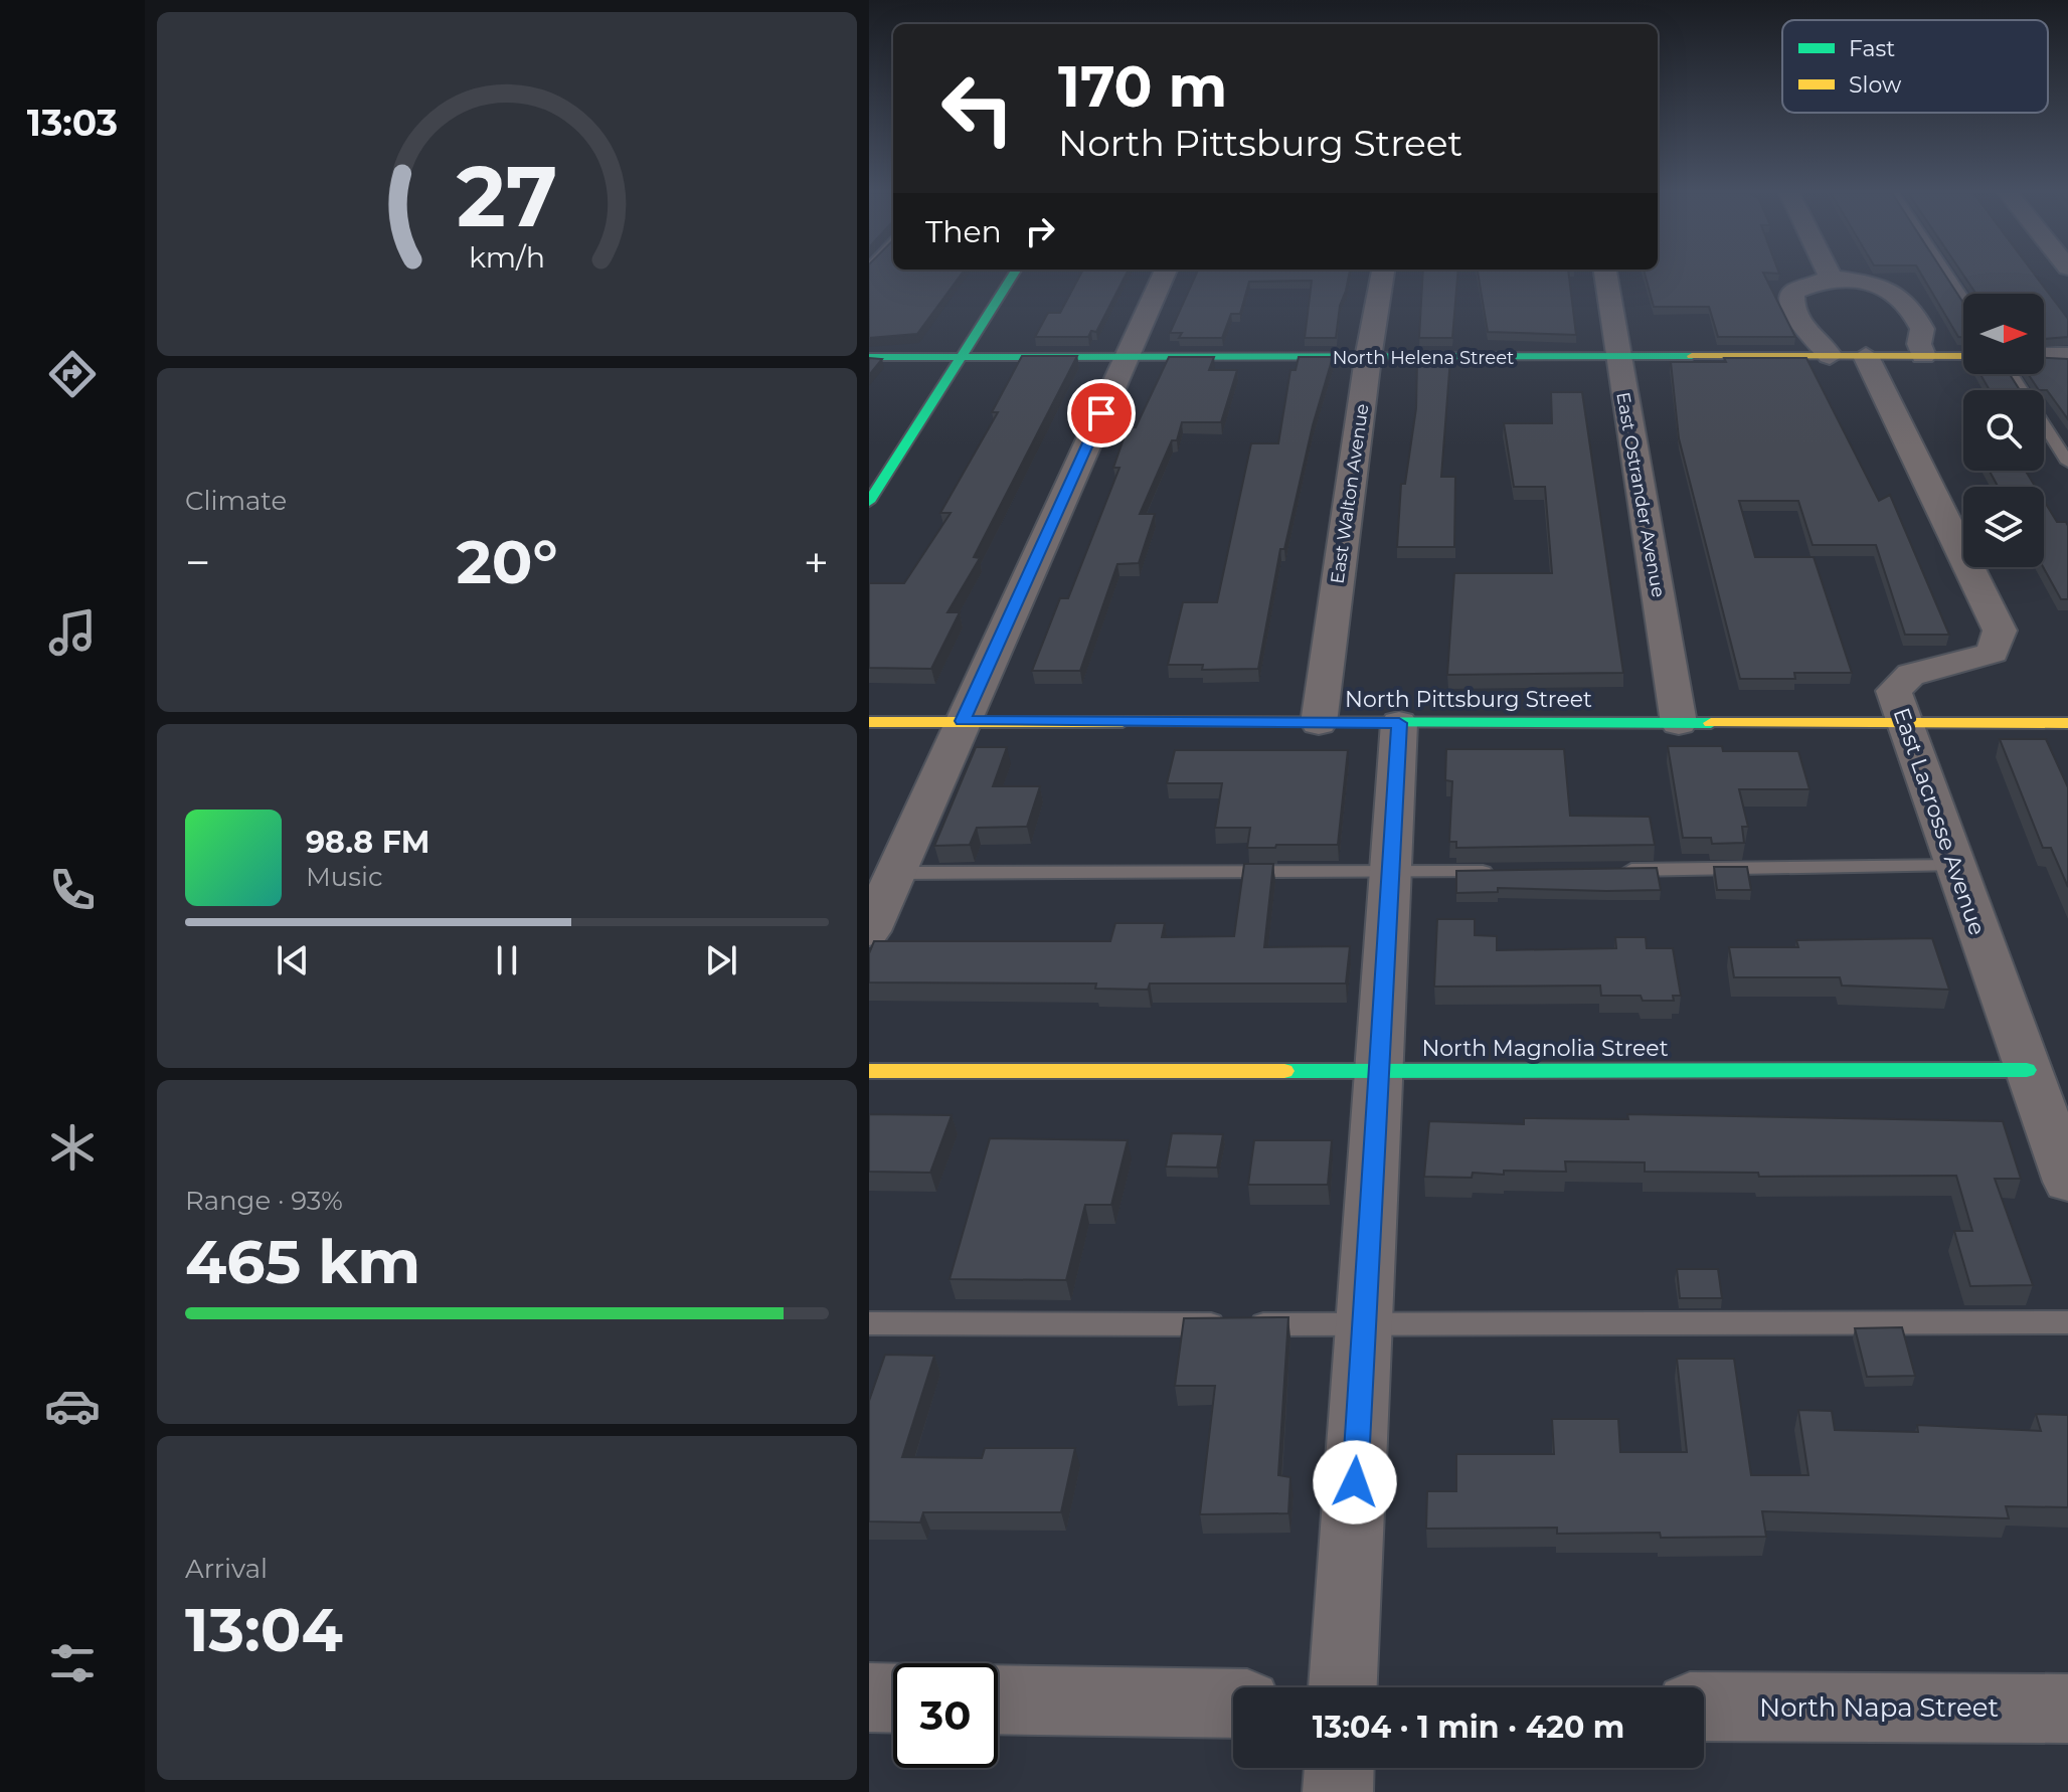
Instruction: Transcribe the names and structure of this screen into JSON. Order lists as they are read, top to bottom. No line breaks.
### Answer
{"streets":{"street":["North Helena Street","East Walton Avenue","East Ostrander Avenue","North Pittsburg Street","East Lacrosse Avenue","North Magnolia Street","North Napa Street"]},"crossings":[["North Helena Street","East Walton Avenue"],["North Helena Street","East Ostrander Avenue"],["North Helena Street","East Lacrosse Avenue"],["East Walton Avenue","North Pittsburg Street"],["East Ostrander Avenue","North Pittsburg Street"],["North Pittsburg Street","East Lacrosse Avenue"],["East Lacrosse Avenue","North Magnolia Street"]],"legend":["Fast","Slow"],"north":"right","page":{"tabs":"13:03","turn":["170 m","North Pittsburg Street"],"then":"Then","tile":["Climate",["Range · 93%","465 km"],["Arrival","13:04"]],"heat":["−","20°","+"],"song":["98.8 FM","Music"],"limit":"30","trip":"13:04 · 1 min · 420 m","gauge":["27","km/h"]}}
